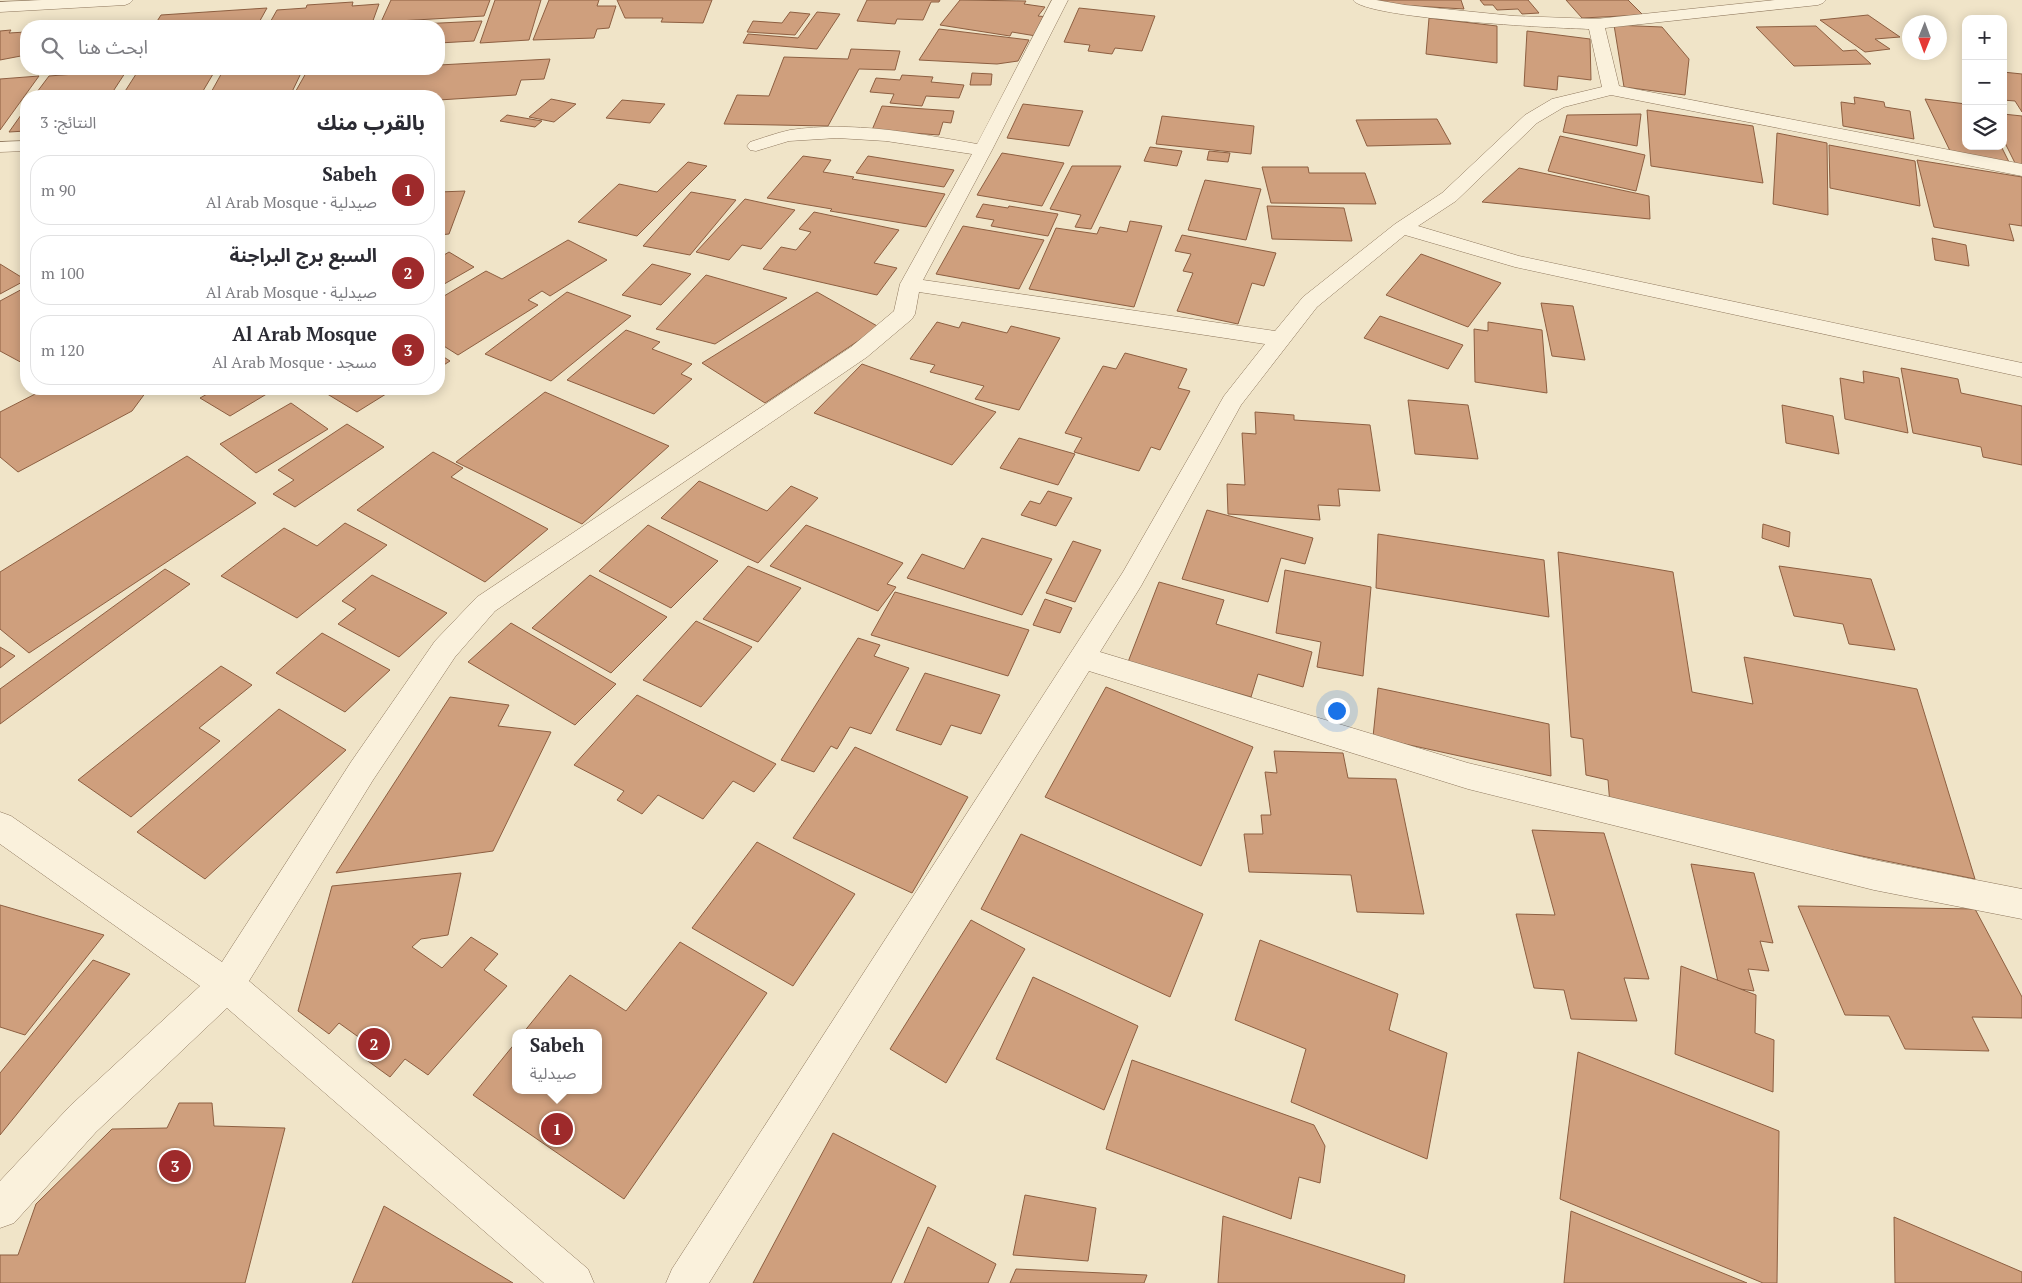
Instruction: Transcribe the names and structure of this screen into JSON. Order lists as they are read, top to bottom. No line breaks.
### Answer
{"north":"bottom","page":{"map_buttons":["+","−"],"search":"ابحث هنا","heading":["بالقرب منك","النتائج: 3"],"list":[{"mark":"1","name":"Sabeh","note":"صيدلية · Al Arab Mosque","value":"90 m"},{"mark":"2","name":"السبع برج البراجنة","note":"صيدلية · Al Arab Mosque","value":"100 m"},{"mark":"3","name":"Al Arab Mosque","note":"مسجد · Al Arab Mosque","value":"120 m"}],"pins":["2","1","3"],"popup":["Sabeh","صيدلية"]}}
